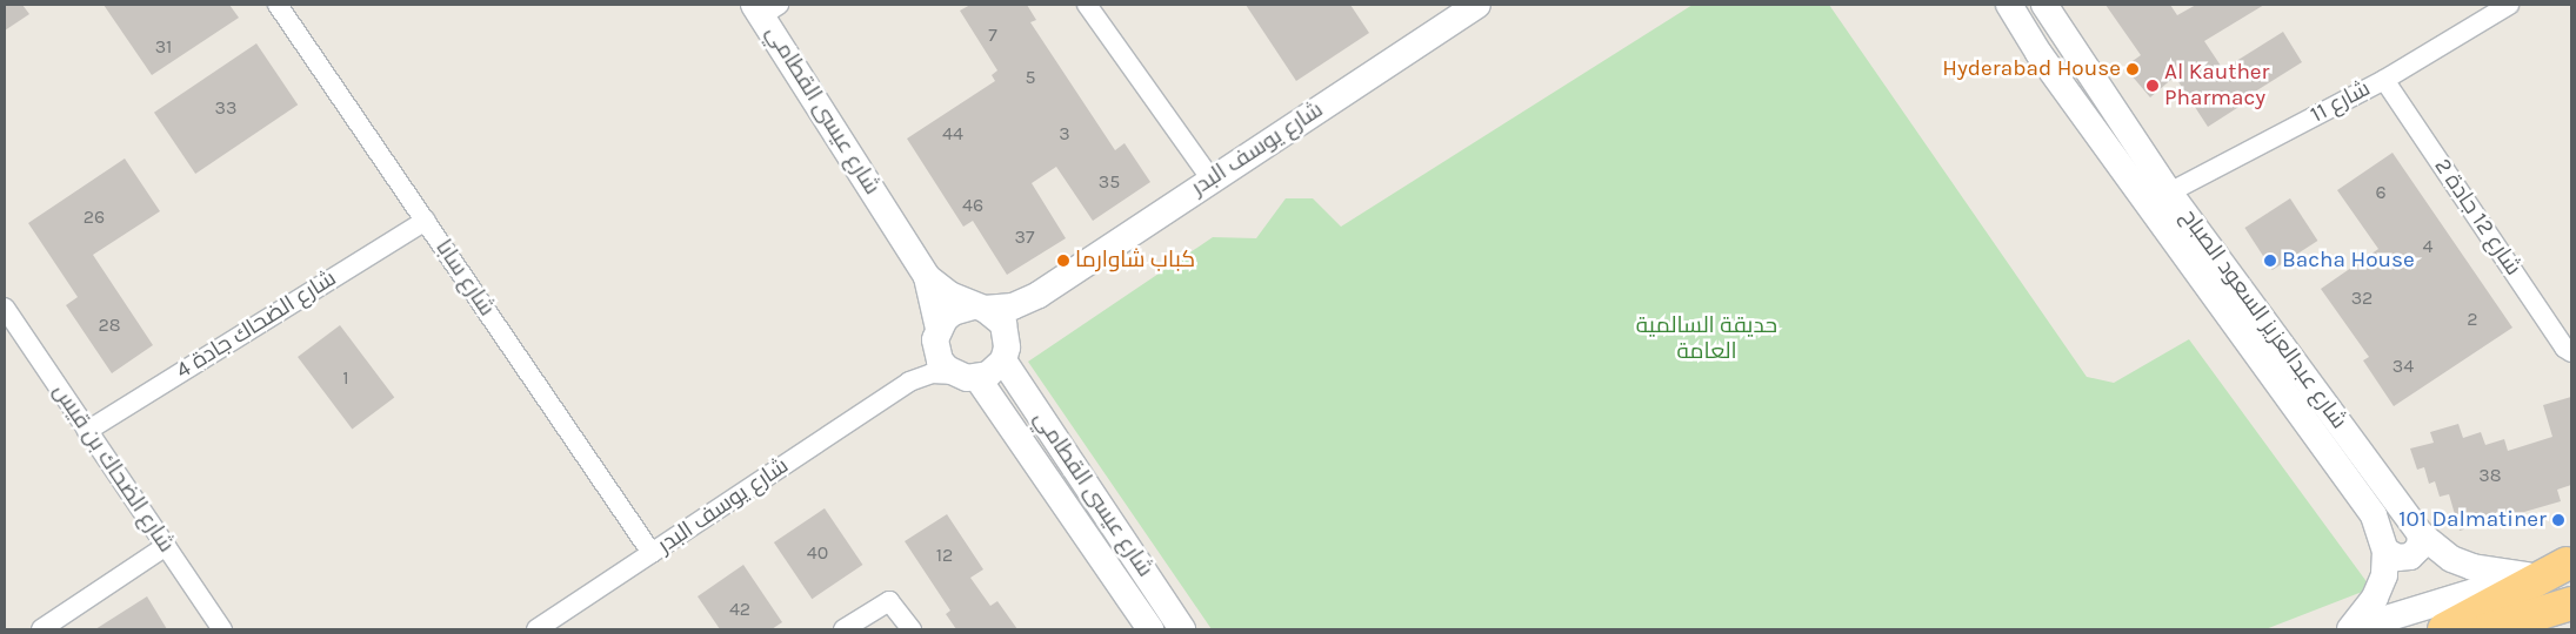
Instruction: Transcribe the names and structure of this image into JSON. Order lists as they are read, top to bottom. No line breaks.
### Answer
{"streets":{"street":["شارع 11","شارع عيسى القطامي","شارع يوسف البدر","شارع 12 جادة 2","شارع سابا","شارع عبدالعزيز السعود الصباح","شارع الضحاك جادة 4","شارع الضحاك بن قيس"]},"crossings":[["شارع 11","شارع 12 جادة 2"],["شارع 11","شارع عبدالعزيز السعود الصباح"],["شارع عيسى القطامي","شارع يوسف البدر"],["شارع يوسف البدر","شارع سابا"],["شارع سابا","شارع الضحاك جادة 4"],["شارع الضحاك جادة 4","شارع الضحاك بن قيس"]],"parks":["حديقة السالمية العامة"],"places":["Hyderabad House","Al Kauther Pharmacy","كباب شاوارما","Bacha House","101 Dalmatiner"],"house_numbers":["7","31","5","33","44","3","35","6","46","26","37","4","32","2","28","34","1","38","40","12","42"]}
